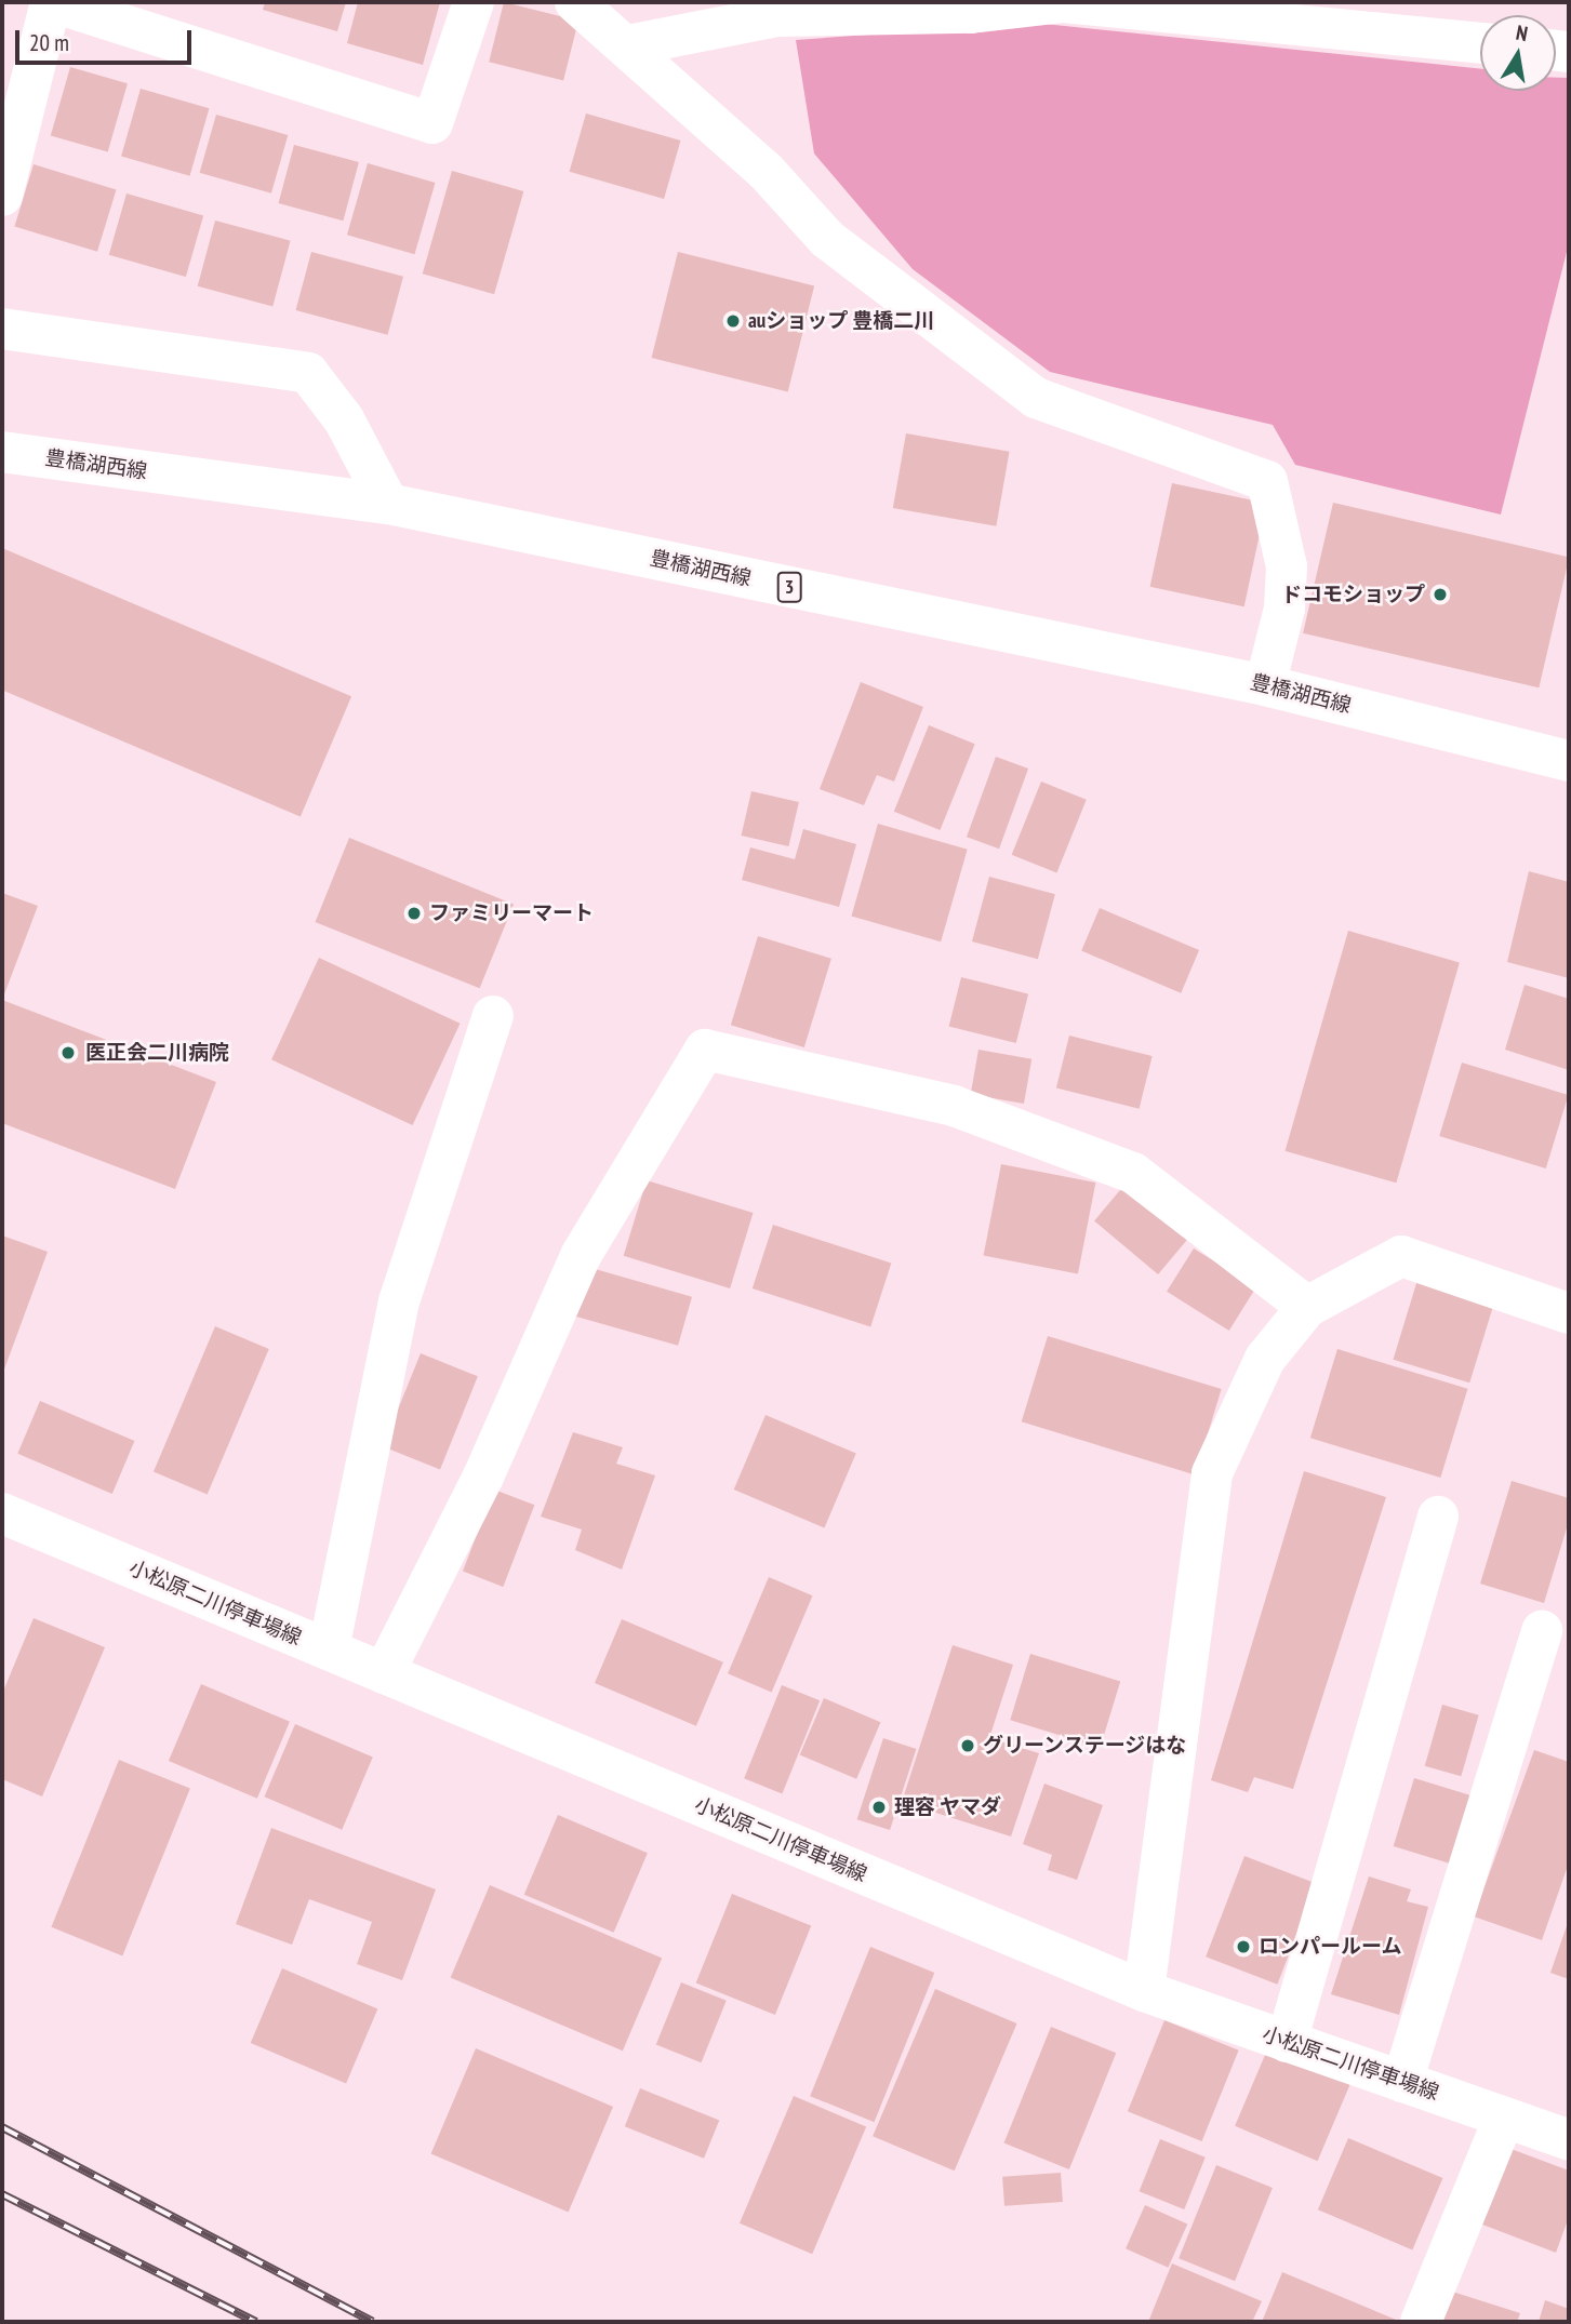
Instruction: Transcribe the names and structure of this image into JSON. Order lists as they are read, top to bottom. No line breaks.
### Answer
{"streets":{"street":["豊橋湖西線","3","小松原二川停車場線"]},"places":["auショップ 豊橋二川","ドコモショップ","ファミリーマート","医正会二川病院","グリーンステージはな","理容 ヤマダ","ロンパールーム"],"scale_bar":"20 m","north":"top"}
